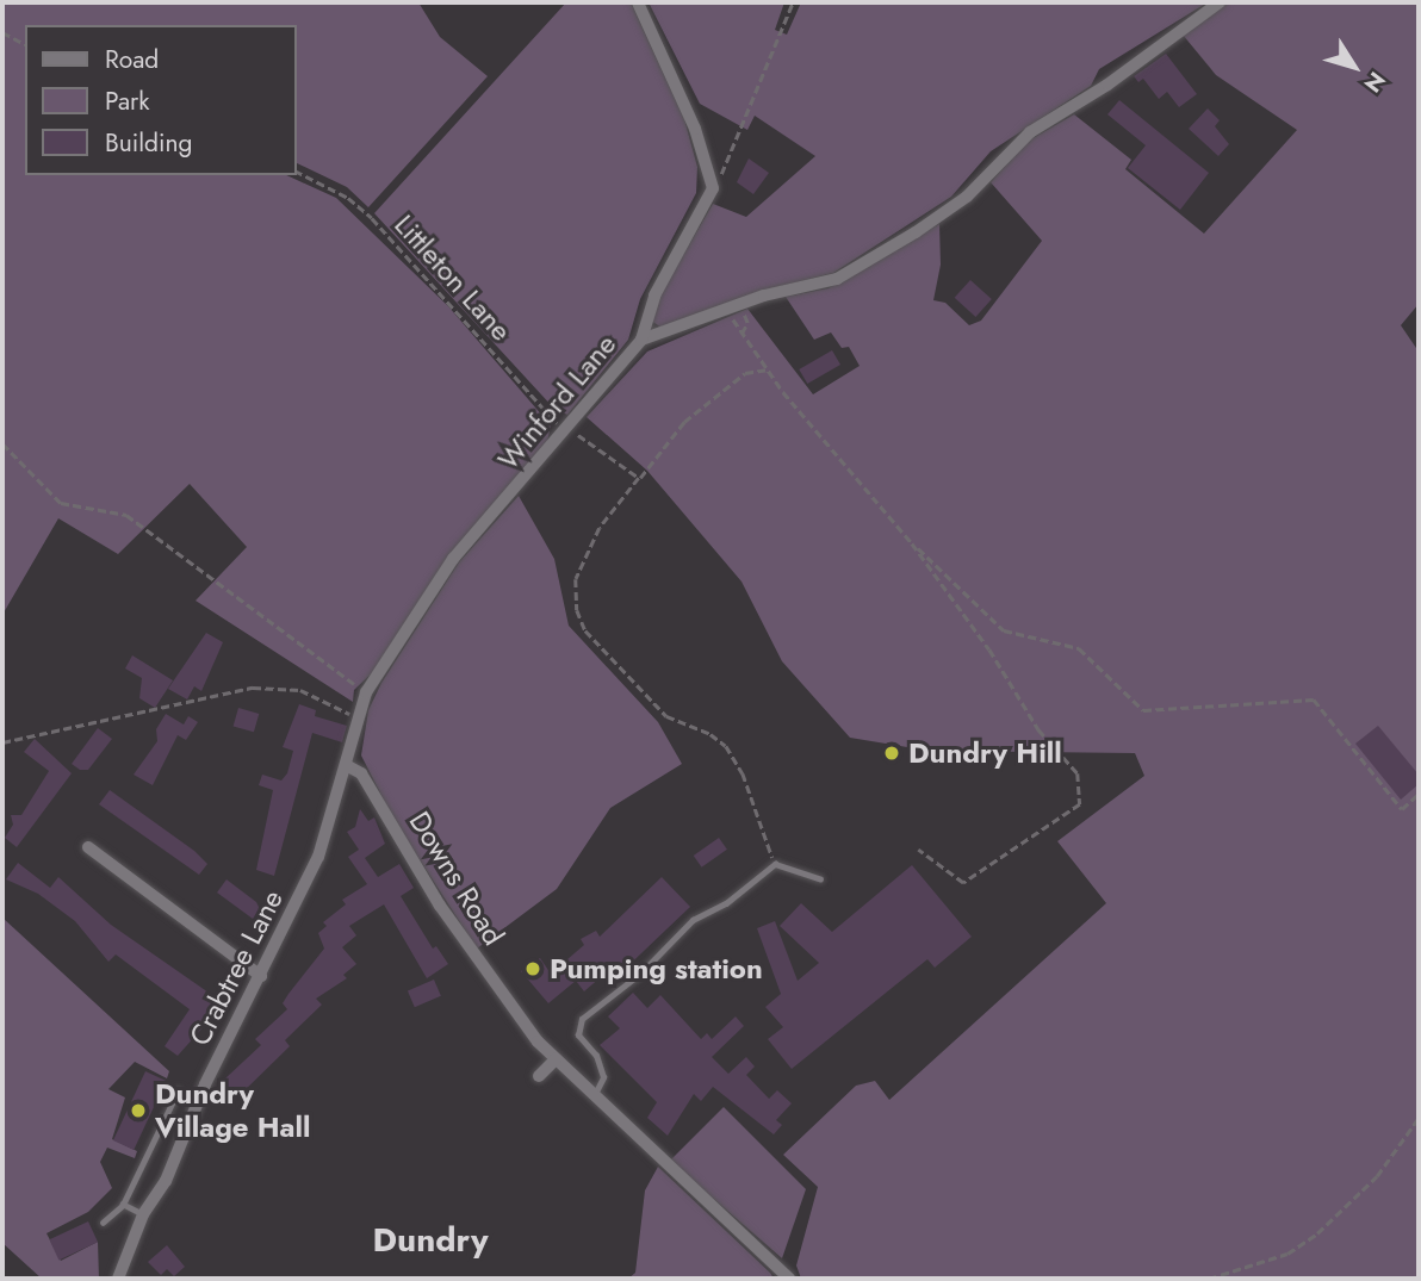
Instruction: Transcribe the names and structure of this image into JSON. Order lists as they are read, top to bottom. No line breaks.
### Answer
{"streets":{"street":["Winford Lane","Downs Road","Crabtree Lane"],"path":["Littleton Lane"]},"crossings":[["Littleton Lane","Winford Lane"],["Winford Lane","Crabtree Lane"],["Downs Road","Crabtree Lane"]],"districts":["Dundry"],"places":["Dundry Hill","Pumping station","Dundry Village Hall"],"legend":["Road","Park","Building"],"north":"bottom right"}
